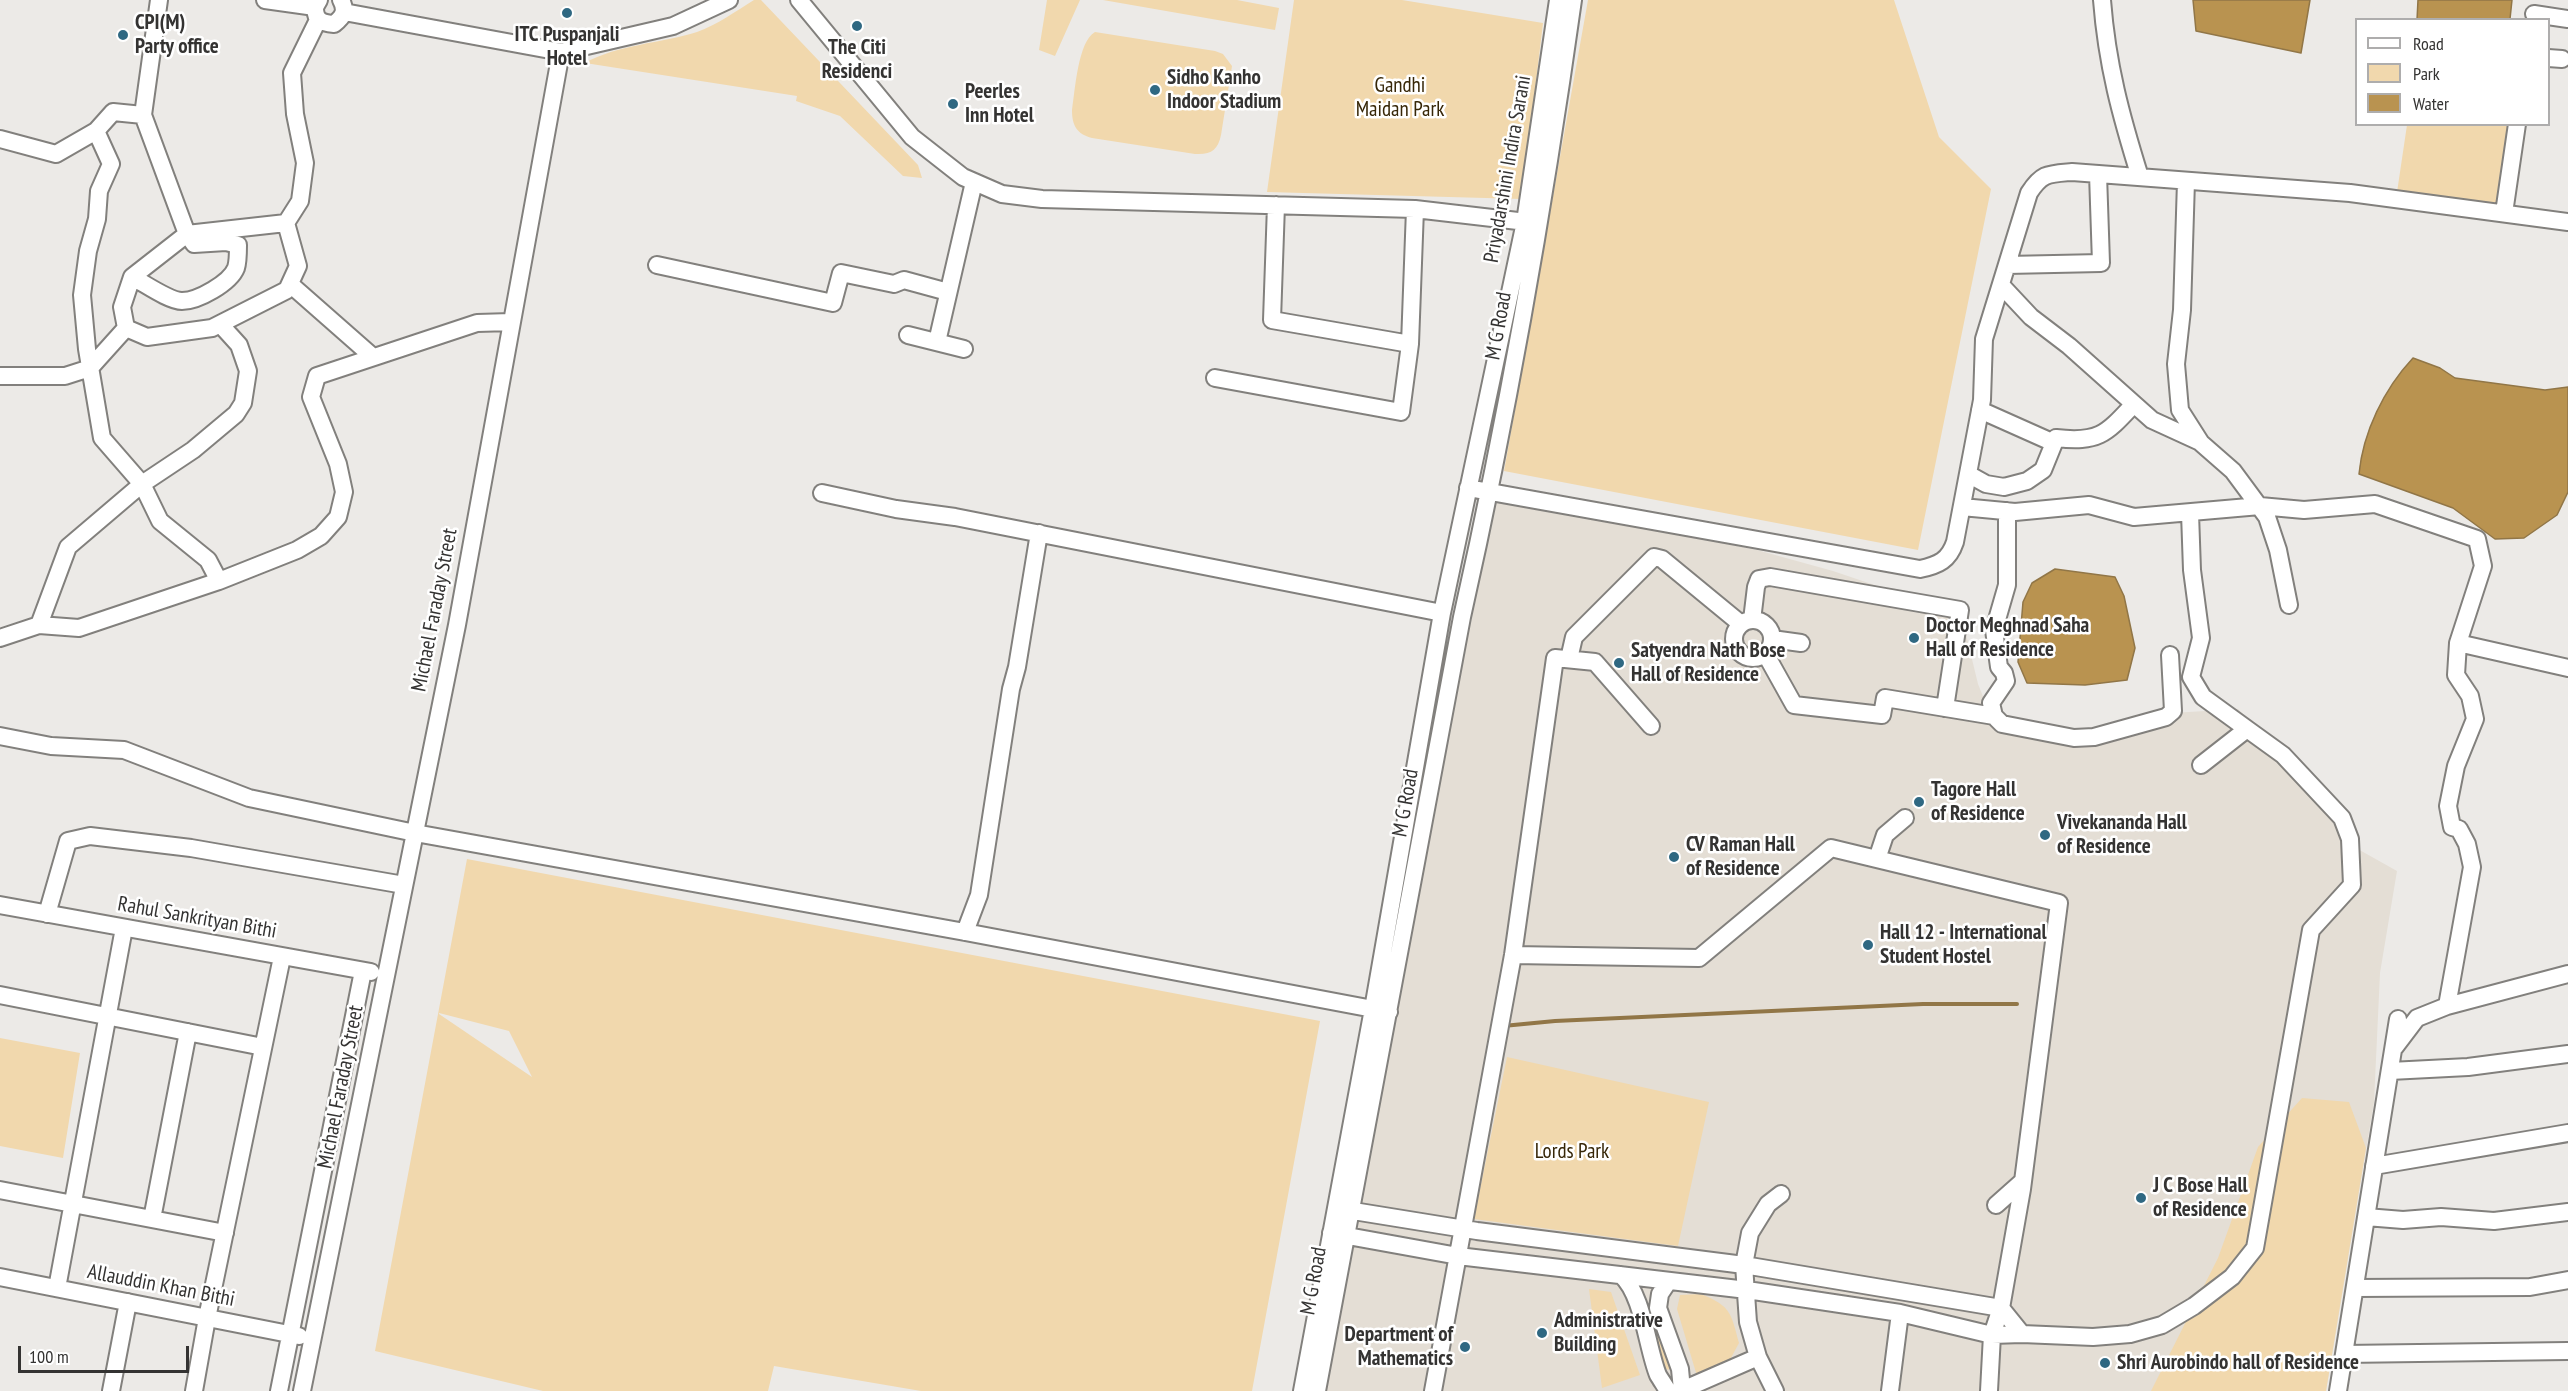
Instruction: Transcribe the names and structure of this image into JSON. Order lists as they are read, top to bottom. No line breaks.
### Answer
{"streets":{"street":["Priyadarshini Indira Sarani","M G Road","Michael Faraday Street","Rahul Sankrityan Bithi","Allauddin Khan Bithi"]},"crossings":[["Priyadarshini Indira Sarani","M G Road"],["Michael Faraday Street","Rahul Sankrityan Bithi"],["Michael Faraday Street","Allauddin Khan Bithi"]],"parks":["Gandhi Maidan Park","Lords Park"],"places":["ITC Puspanjali Hotel","The Citi Residenci","CPI(M) Party office","Sidho Kanho Indoor Stadium","Peerles Inn Hotel","Doctor Meghnad Saha Hall of Residence","Satyendra Nath Bose Hall of Residence","Tagore Hall of Residence","Vivekananda Hall of Residence","CV Raman Hall of Residence","Hall 12 - International Student Hostel","J C Bose Hall of Residence","Administrative Building","Department of Mathematics","Shri Aurobindo hall of Residence"],"legend":["Road","Park","Water"],"scale_bar":"100 m"}
